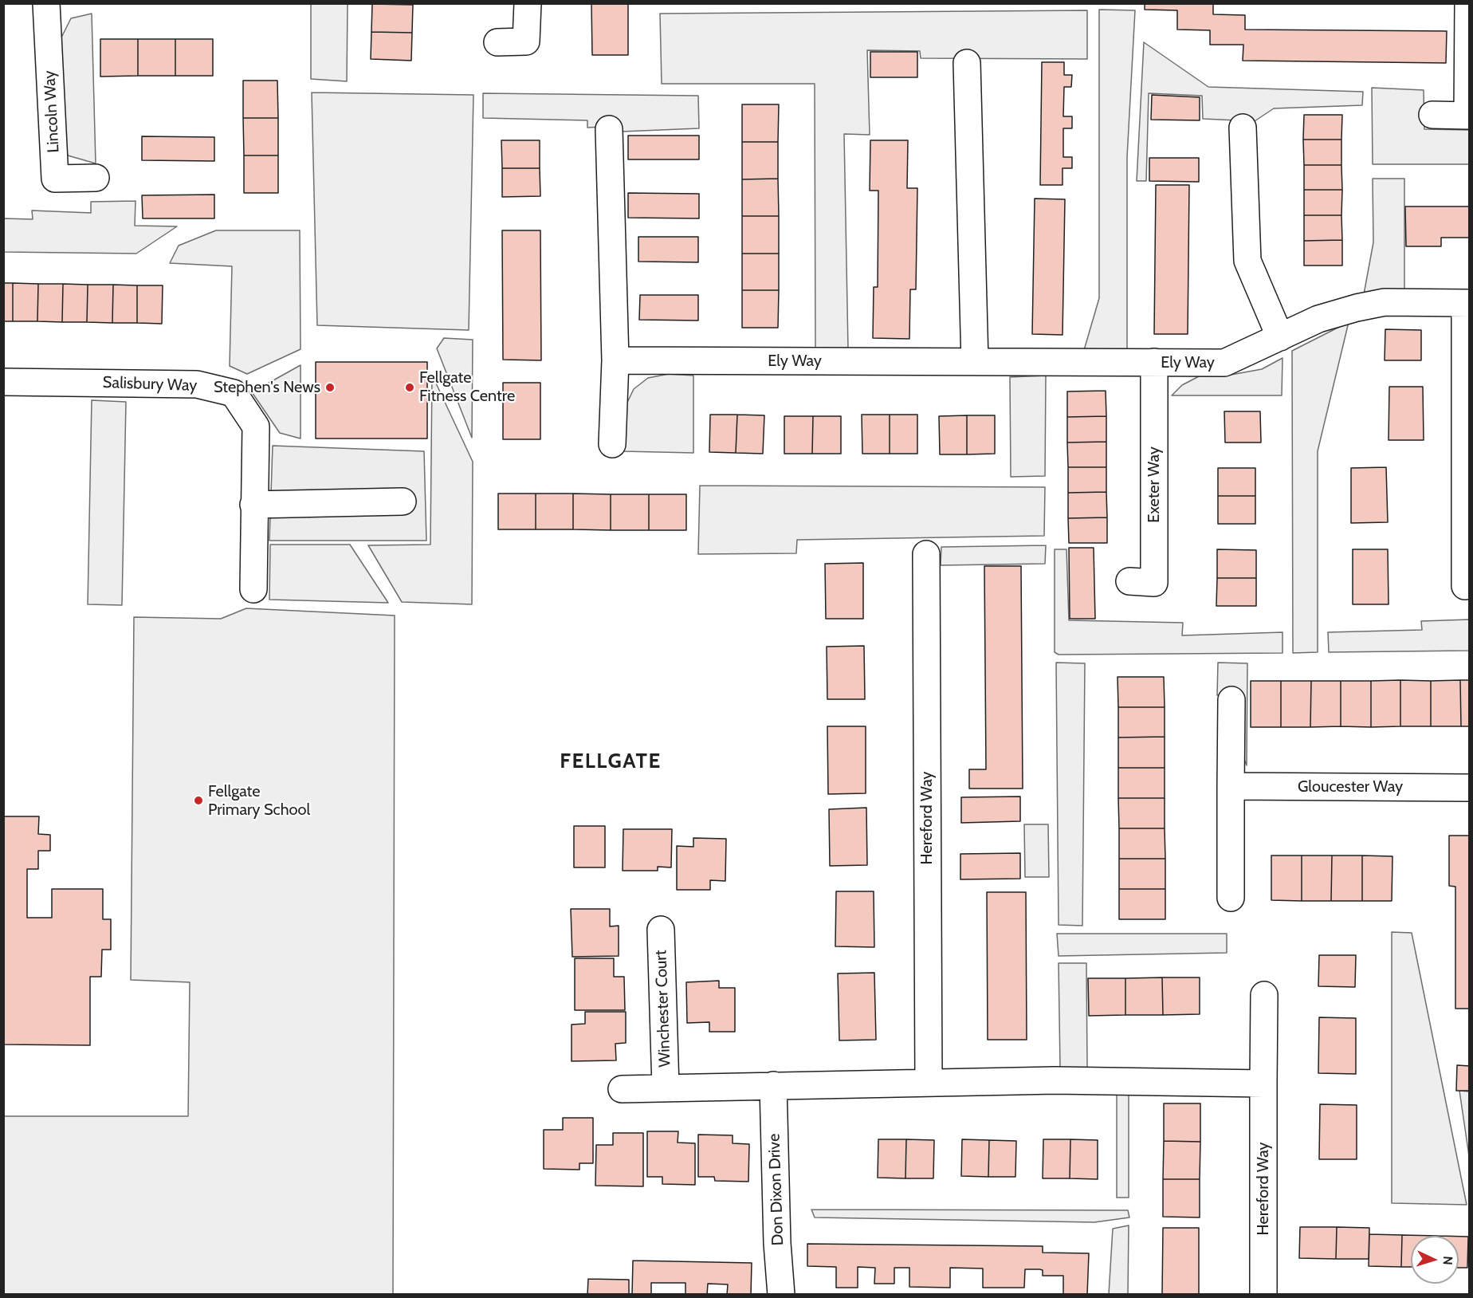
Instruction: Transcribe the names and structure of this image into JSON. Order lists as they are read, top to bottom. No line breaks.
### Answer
{"streets":{"street":["Lincoln Way","Ely Way","Salisbury Way","Exeter Way","Gloucester Way","Hereford Way","Winchester Court","Don Dixon Drive"]},"crossings":[["Ely Way","Exeter Way"],["Winchester Court","Don Dixon Drive"]],"districts":["FELLGATE"],"places":["Stephen's News","Fellgate Fitness Centre","Fellgate Primary School"],"north":"right"}
